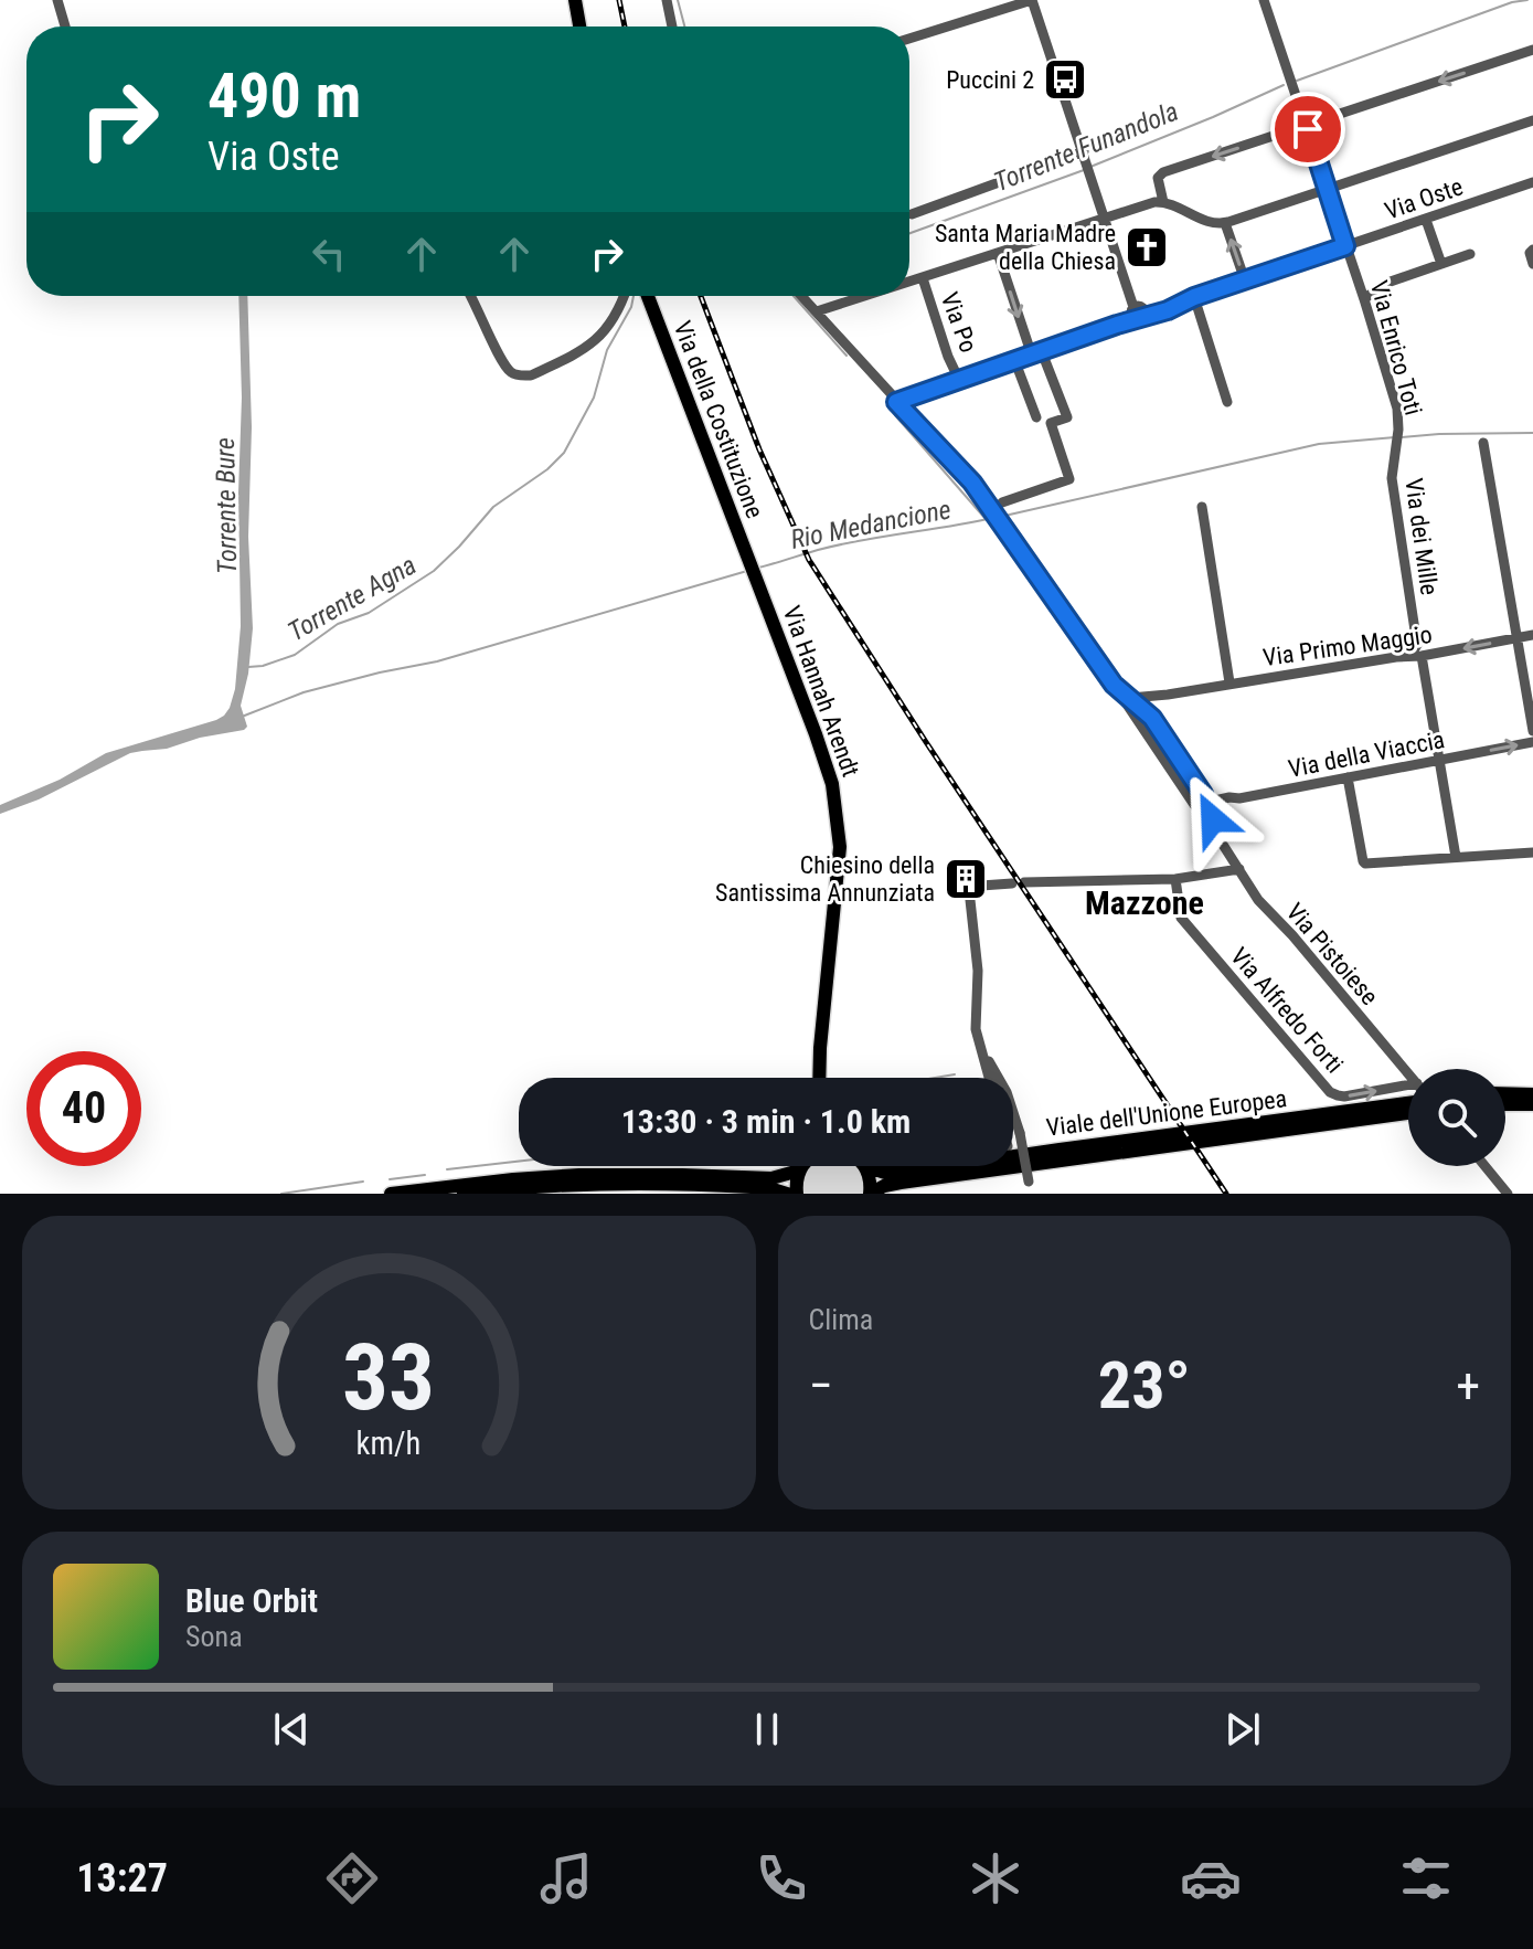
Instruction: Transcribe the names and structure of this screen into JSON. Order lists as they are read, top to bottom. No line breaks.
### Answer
{"streets":{"main road":["Via della Costituzione","Via Hannah Arendt","Viale dell'Unione Europea"],"street":["Via Oste","Via Po","Via Enrico Toti","Via dei Mille","Via Primo Maggio","Via della Viaccia","Via Pistoiese","Via Alfredo Forti"]},"crossings":[["Via Oste","Via Po"],["Via Oste","Via Enrico Toti"],["Via Oste","Via Pistoiese"],["Via Enrico Toti","Via dei Mille"],["Via della Costituzione","Via Hannah Arendt"],["Via dei Mille","Via Primo Maggio"],["Via Primo Maggio","Via Pistoiese"],["Via della Viaccia","Via Pistoiese"]],"one_way":["Via Alfredo Forti"],"districts":["Mazzone"],"water":["Torrente Funandola","Torrente Bure","Rio Medancione","Torrente Agna"],"places":{"bus stop":["Puccini 2"],"church":["Santa Maria Madre della Chiesa"],"building":["Chiesino della Santissima Annunziata"]},"page":{"turn":["490 m","Via Oste"],"limit":"40","trip":"13:30 · 3 min · 1.0 km","tile":"Clima","heat":["−","23°","+"],"song":["Blue Orbit","Sona"],"tabs":"13:27","gauge":["33","km/h"]}}
